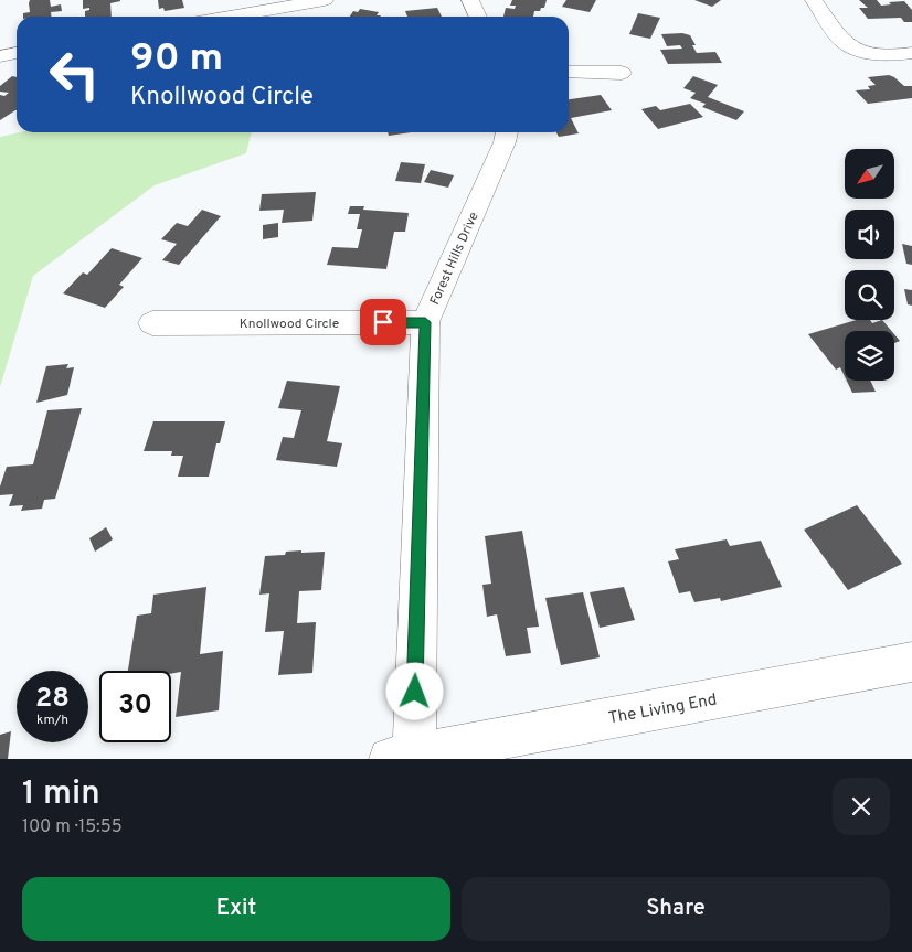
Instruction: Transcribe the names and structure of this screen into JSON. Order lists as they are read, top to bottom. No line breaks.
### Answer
{"streets":{"street":["Forest Hills Drive","Knollwood Circle","The Living End"]},"crossings":[["Forest Hills Drive","Knollwood Circle"],["Forest Hills Drive","The Living End"]],"north":"bottom left","page":{"turn":["90 m","Knollwood Circle"],"speed":"28 km/h","limit":"30","heading":["1 min","100 m · 15:55"],"buttons":["Exit","Share"]}}
